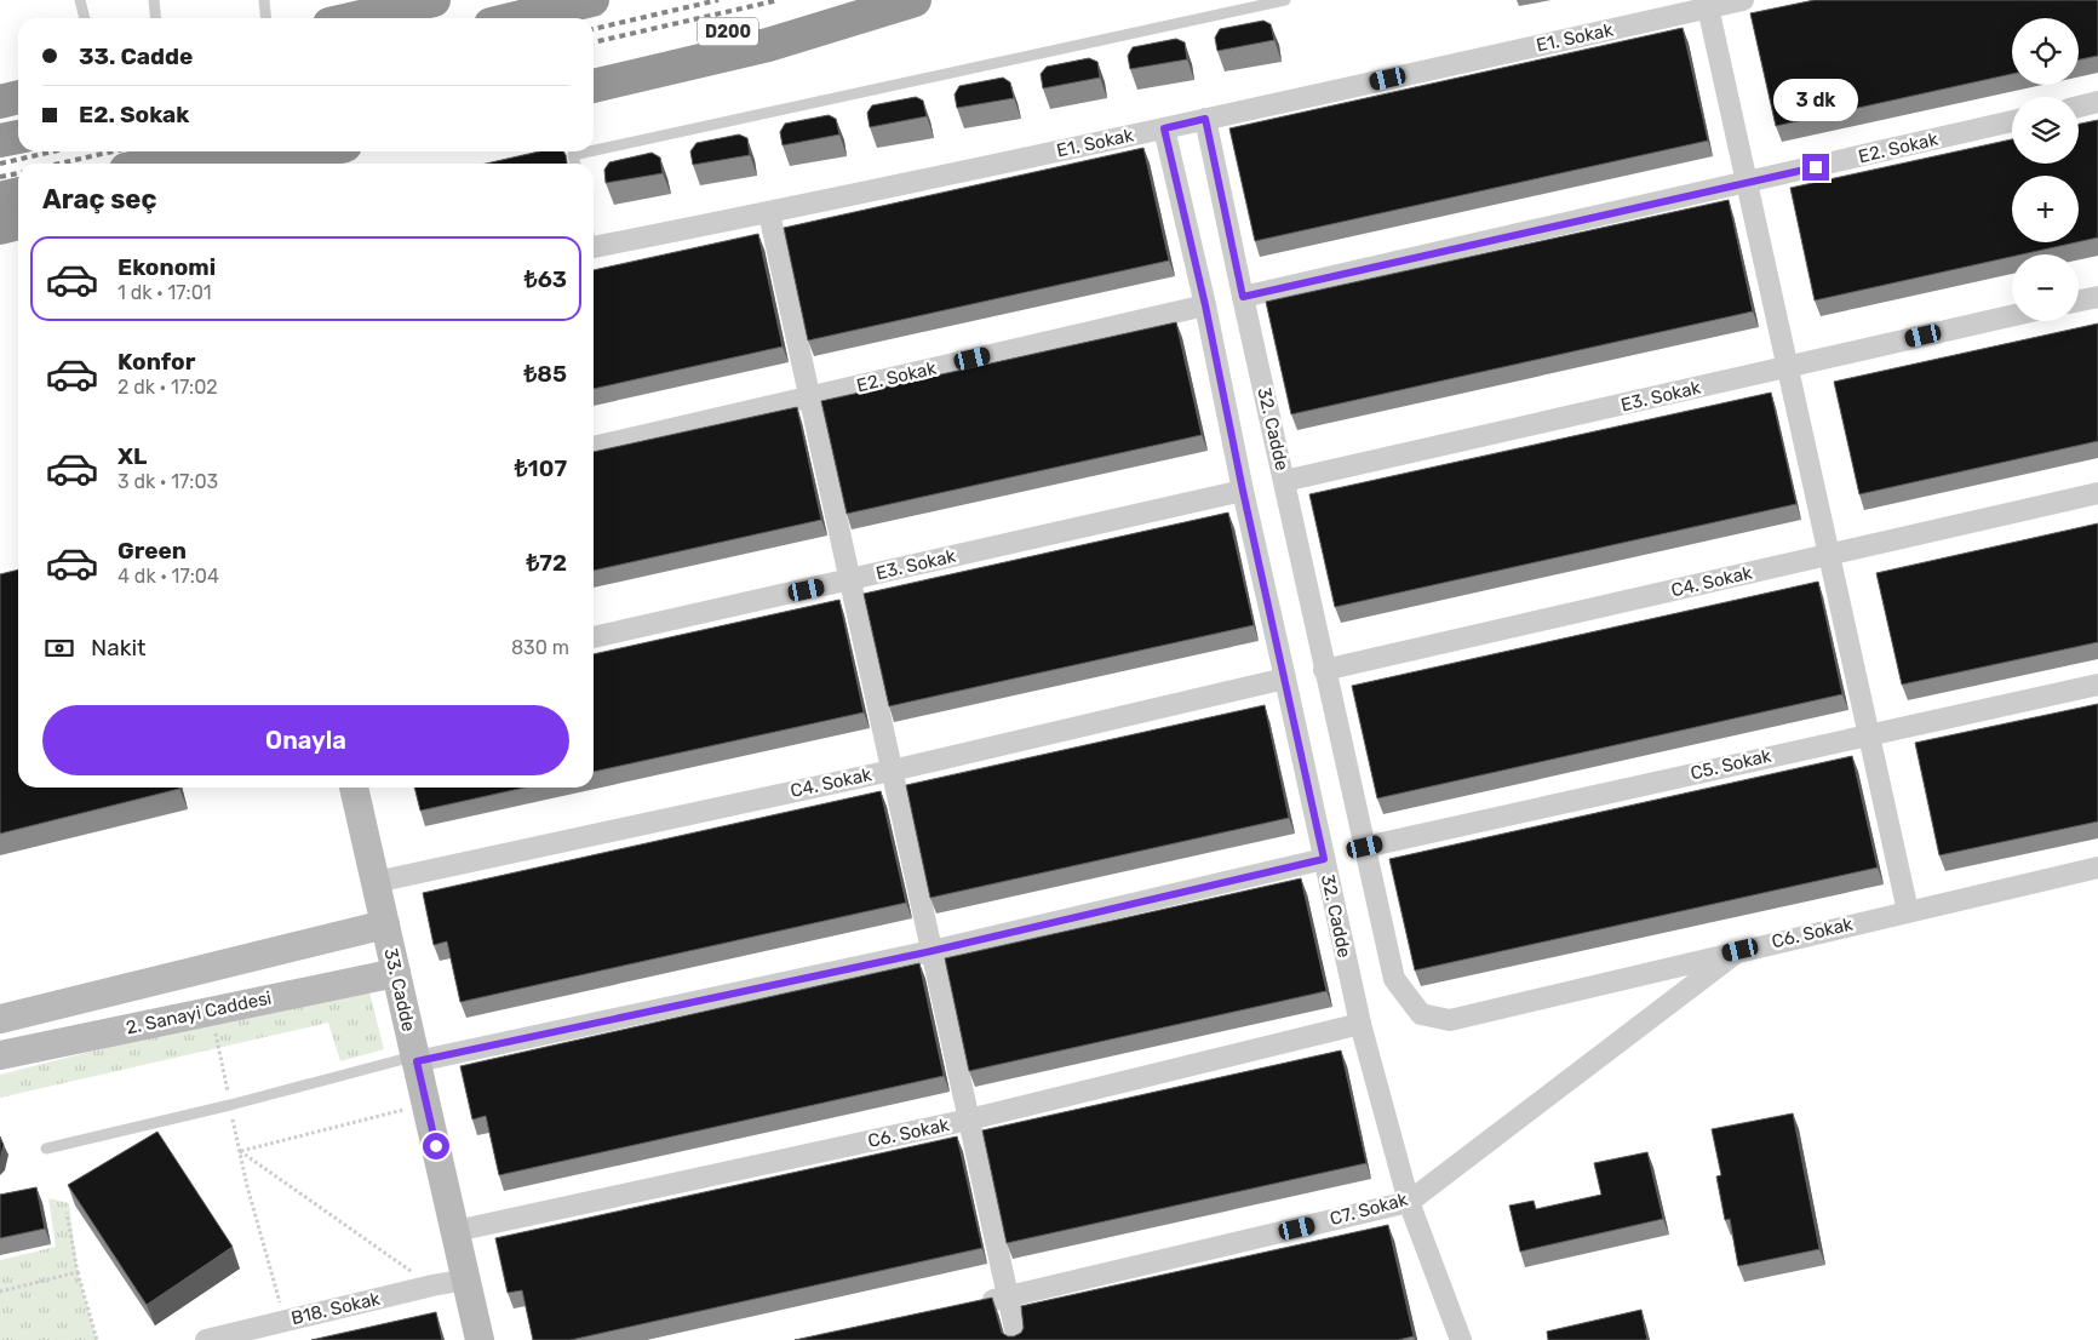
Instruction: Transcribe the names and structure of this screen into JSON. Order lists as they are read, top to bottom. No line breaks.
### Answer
{"streets":{"highway":["D200"],"main road":["33. Cadde","2. Sanayi Caddesi"],"street":["E1. Sokak","E2. Sokak","E3. Sokak","32. Cadde","C4. Sokak","C5. Sokak","C6. Sokak","C7. Sokak","B18. Sokak"]},"crossings":[["E1. Sokak","32. Cadde"],["E2. Sokak","32. Cadde"],["E3. Sokak","32. Cadde"],["32. Cadde","C4. Sokak"],["32. Cadde","C5. Sokak"],["32. Cadde","C6. Sokak"],["32. Cadde","C7. Sokak"],["C4. Sokak","33. Cadde"],["C6. Sokak","33. Cadde"],["C6. Sokak","C7. Sokak"],["33. Cadde","2. Sanayi Caddesi"],["33. Cadde","B18. Sokak"]],"page":{"map_buttons":["+","−"],"banner":["33. Cadde","E2. Sokak"],"bubble":"3 dk","heading":"Araç seç","list":[{"name":"Ekonomi","note":"1 dk · 17:01","value":"₺63"},{"name":"Konfor","note":"2 dk · 17:02","value":"₺85"},{"name":"XL","note":"3 dk · 17:03","value":"₺107"},{"name":"Green","note":"4 dk · 17:04","value":"₺72"}],"pay":["Nakit","830 m"],"buttons":"Onayla"}}
